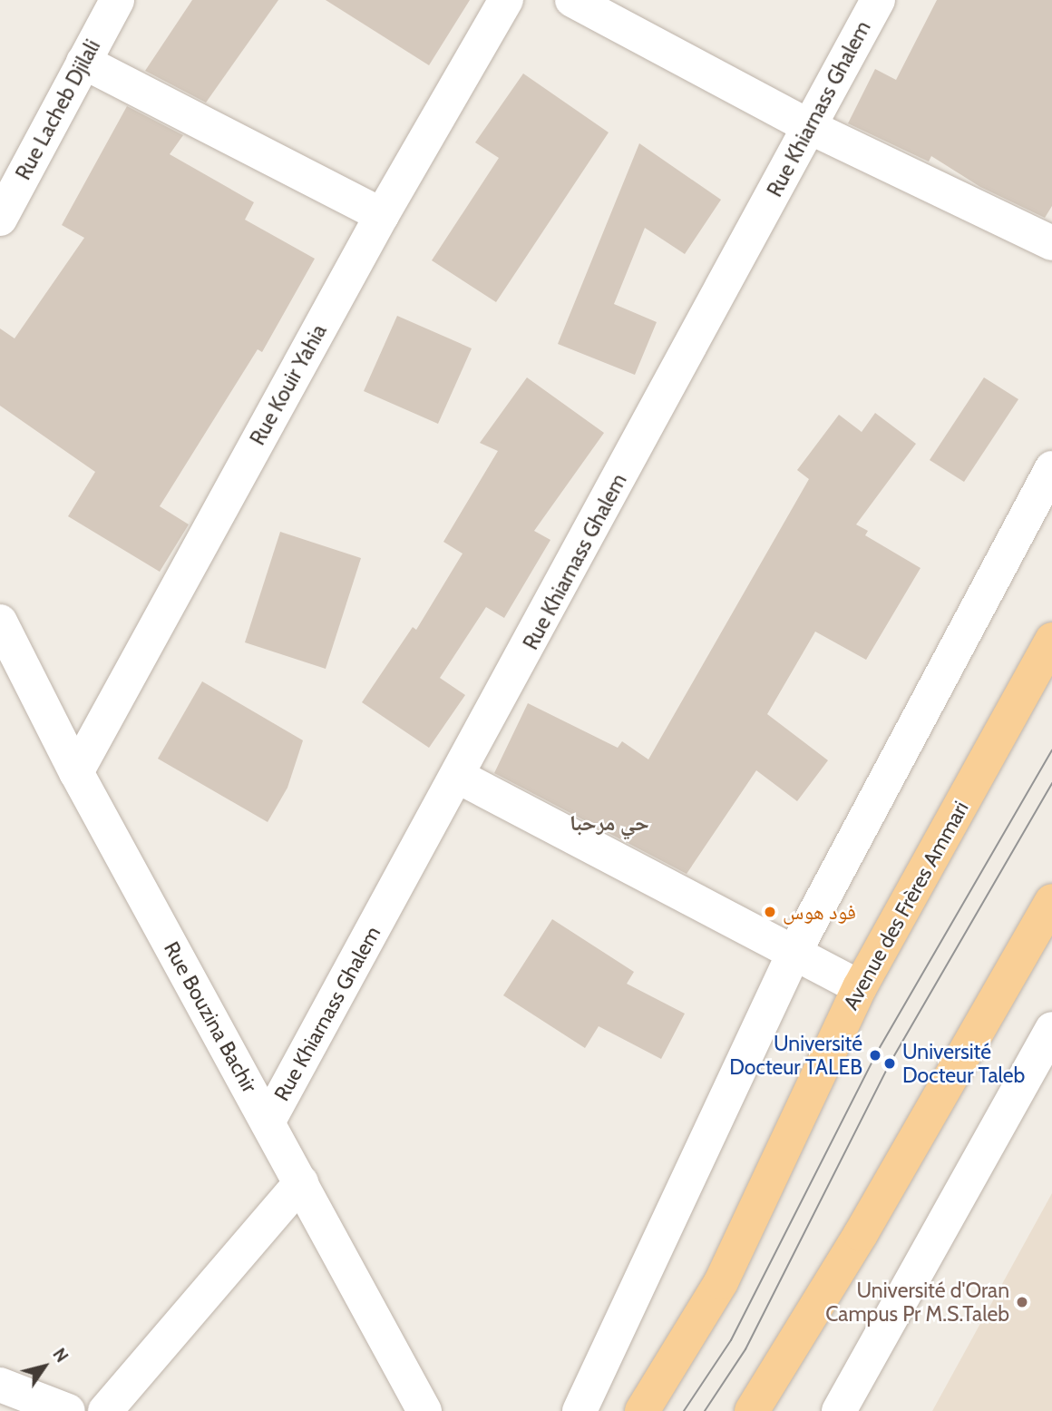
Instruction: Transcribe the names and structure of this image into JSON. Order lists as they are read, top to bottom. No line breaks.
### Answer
{"streets":{"main road":["Avenue des Frères Ammari"],"street":["Rue Khiarnass Ghalem","Rue Lacheb Djilali","Rue Kouir Yahia","Rue Bouzina Bachir"]},"crossings":[["Rue Khiarnass Ghalem","Rue Bouzina Bachir"],["Rue Kouir Yahia","Rue Bouzina Bachir"]],"districts":["حي مرحبا"],"places":["فود هوس","Université Docteur TALEB","Université Docteur Taleb","Université d'Oran Campus Pr M.S.Taleb"],"north":"top right"}
